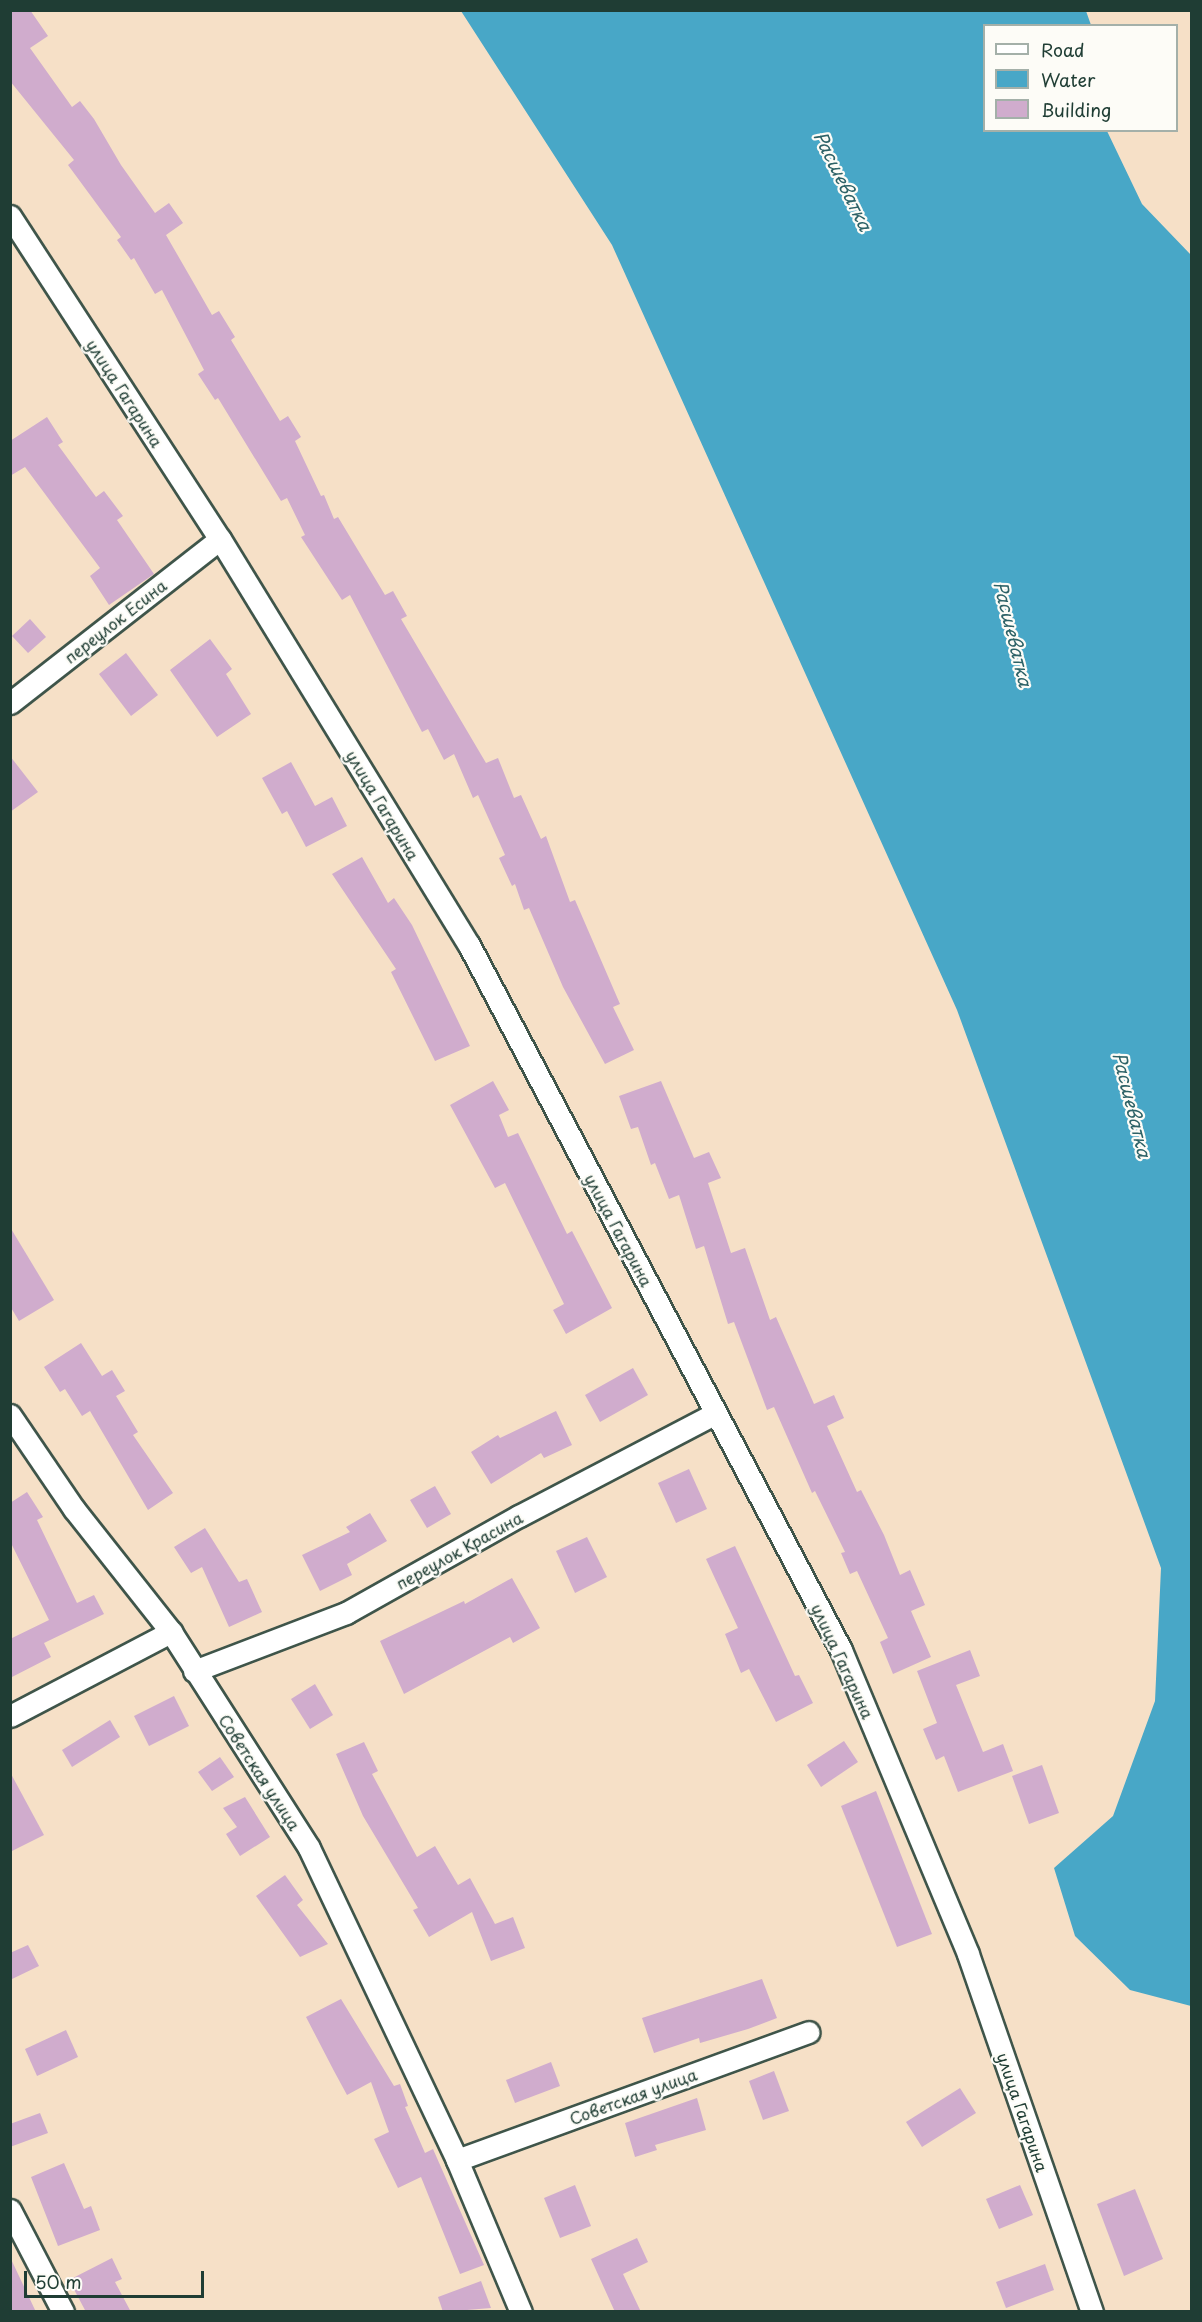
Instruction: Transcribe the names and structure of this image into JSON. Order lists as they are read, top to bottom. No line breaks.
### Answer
{"streets":{"street":["улица Гагарина","переулок Есина","переулок Красина","Советская улица"]},"crossings":[["улица Гагарина","переулок Есина"],["улица Гагарина","переулок Красина"],["переулок Красина","Советская улица"]],"water":["Расшеватка"],"legend":["Road","Water","Building"],"scale_bar":"50 m"}
